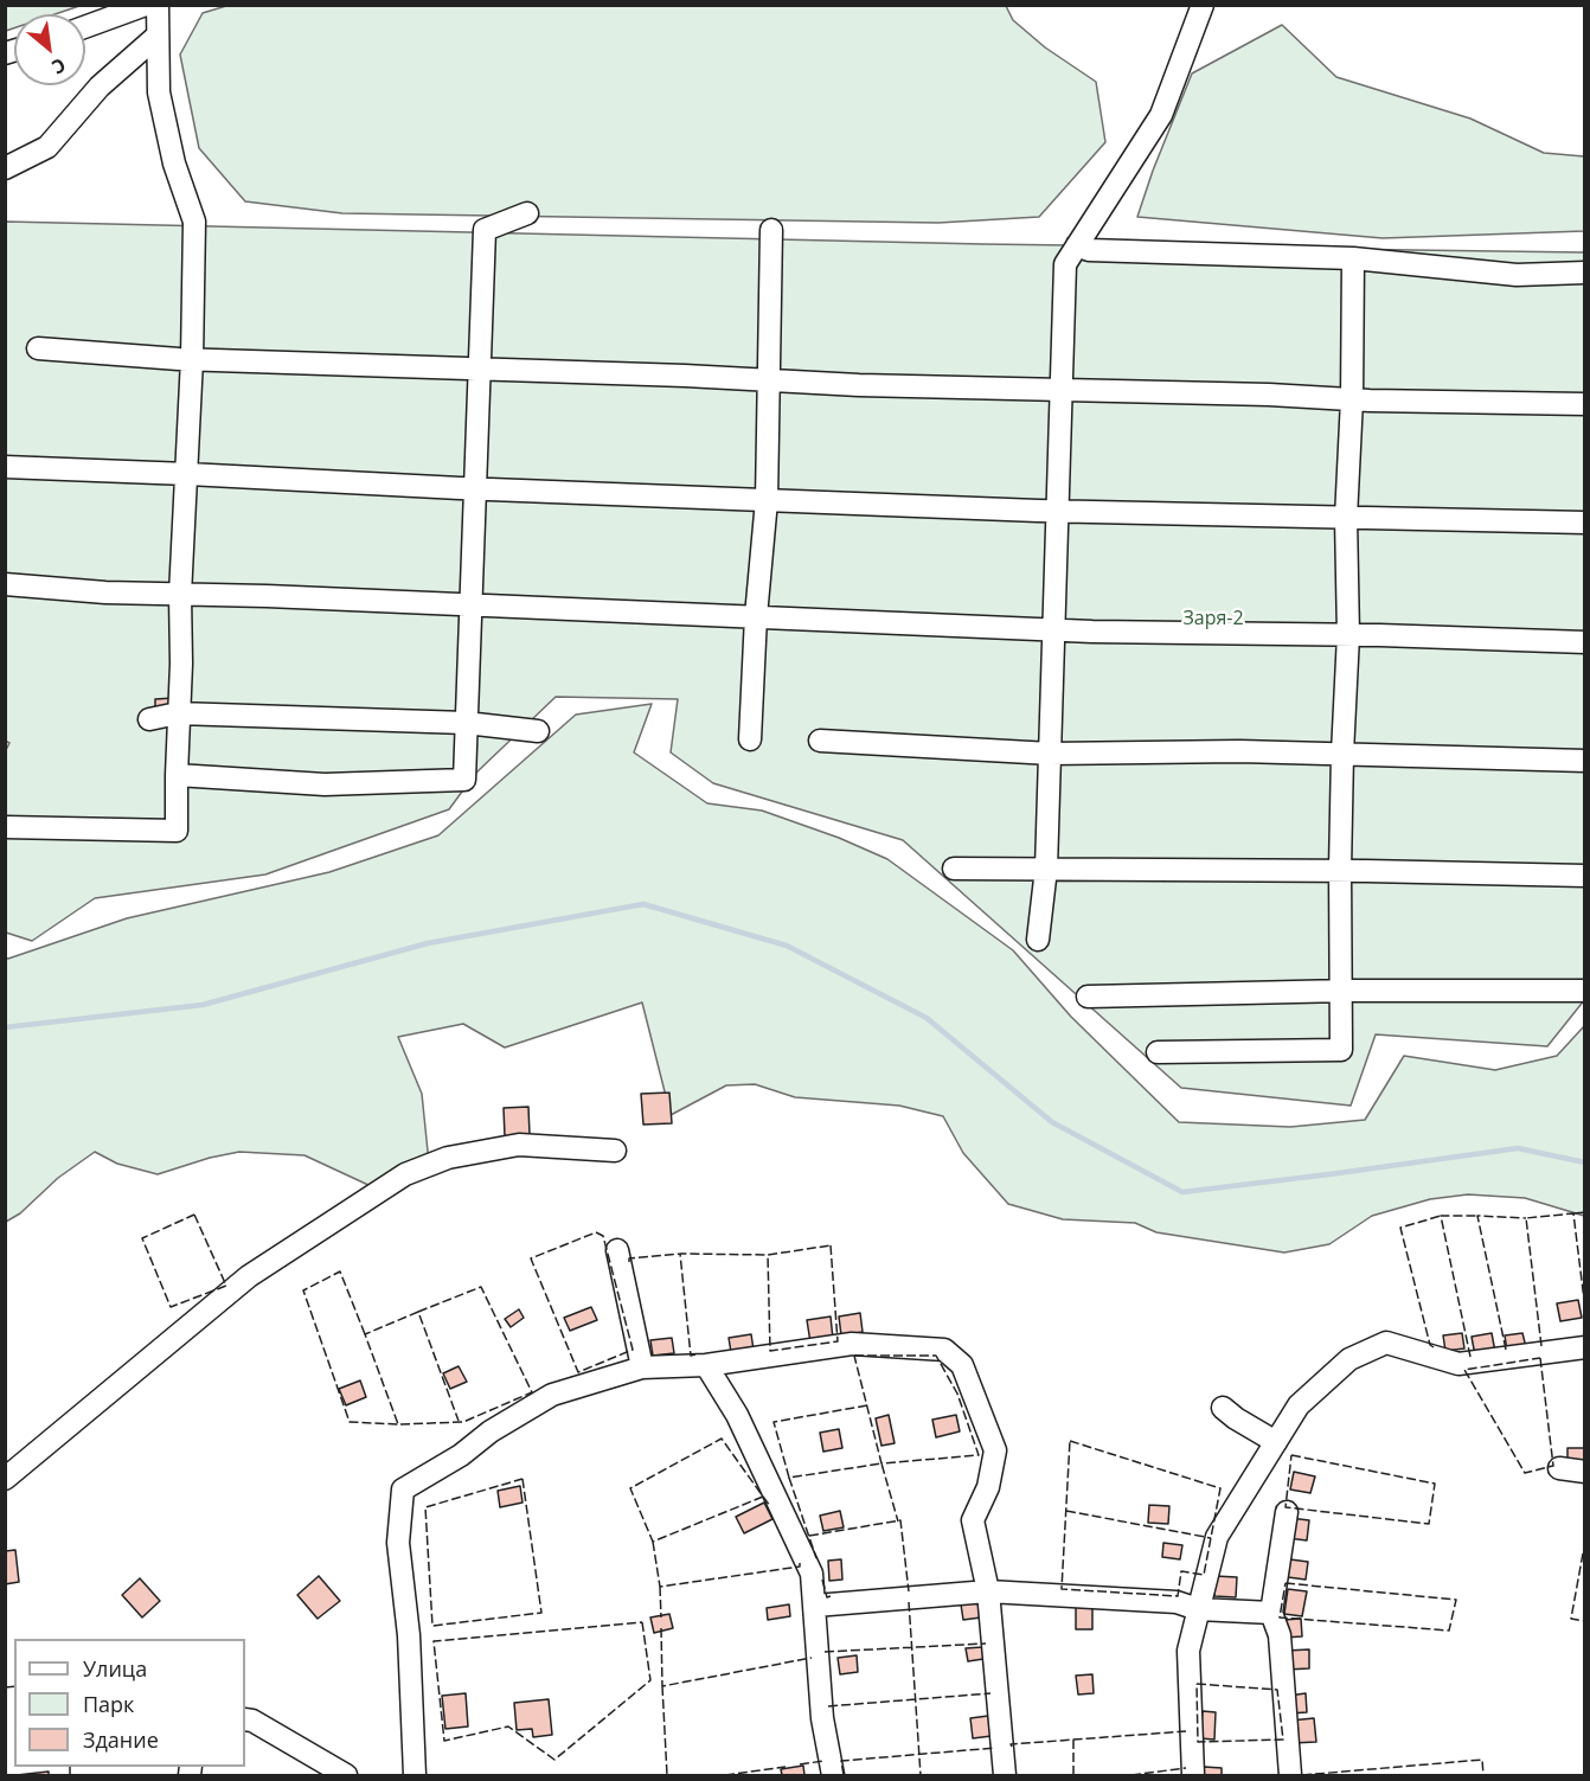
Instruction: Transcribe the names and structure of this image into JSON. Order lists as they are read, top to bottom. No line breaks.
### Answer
{"parks":["Заря-2"],"legend":["Улица","Парк","Здание"],"north":"bottom right"}
